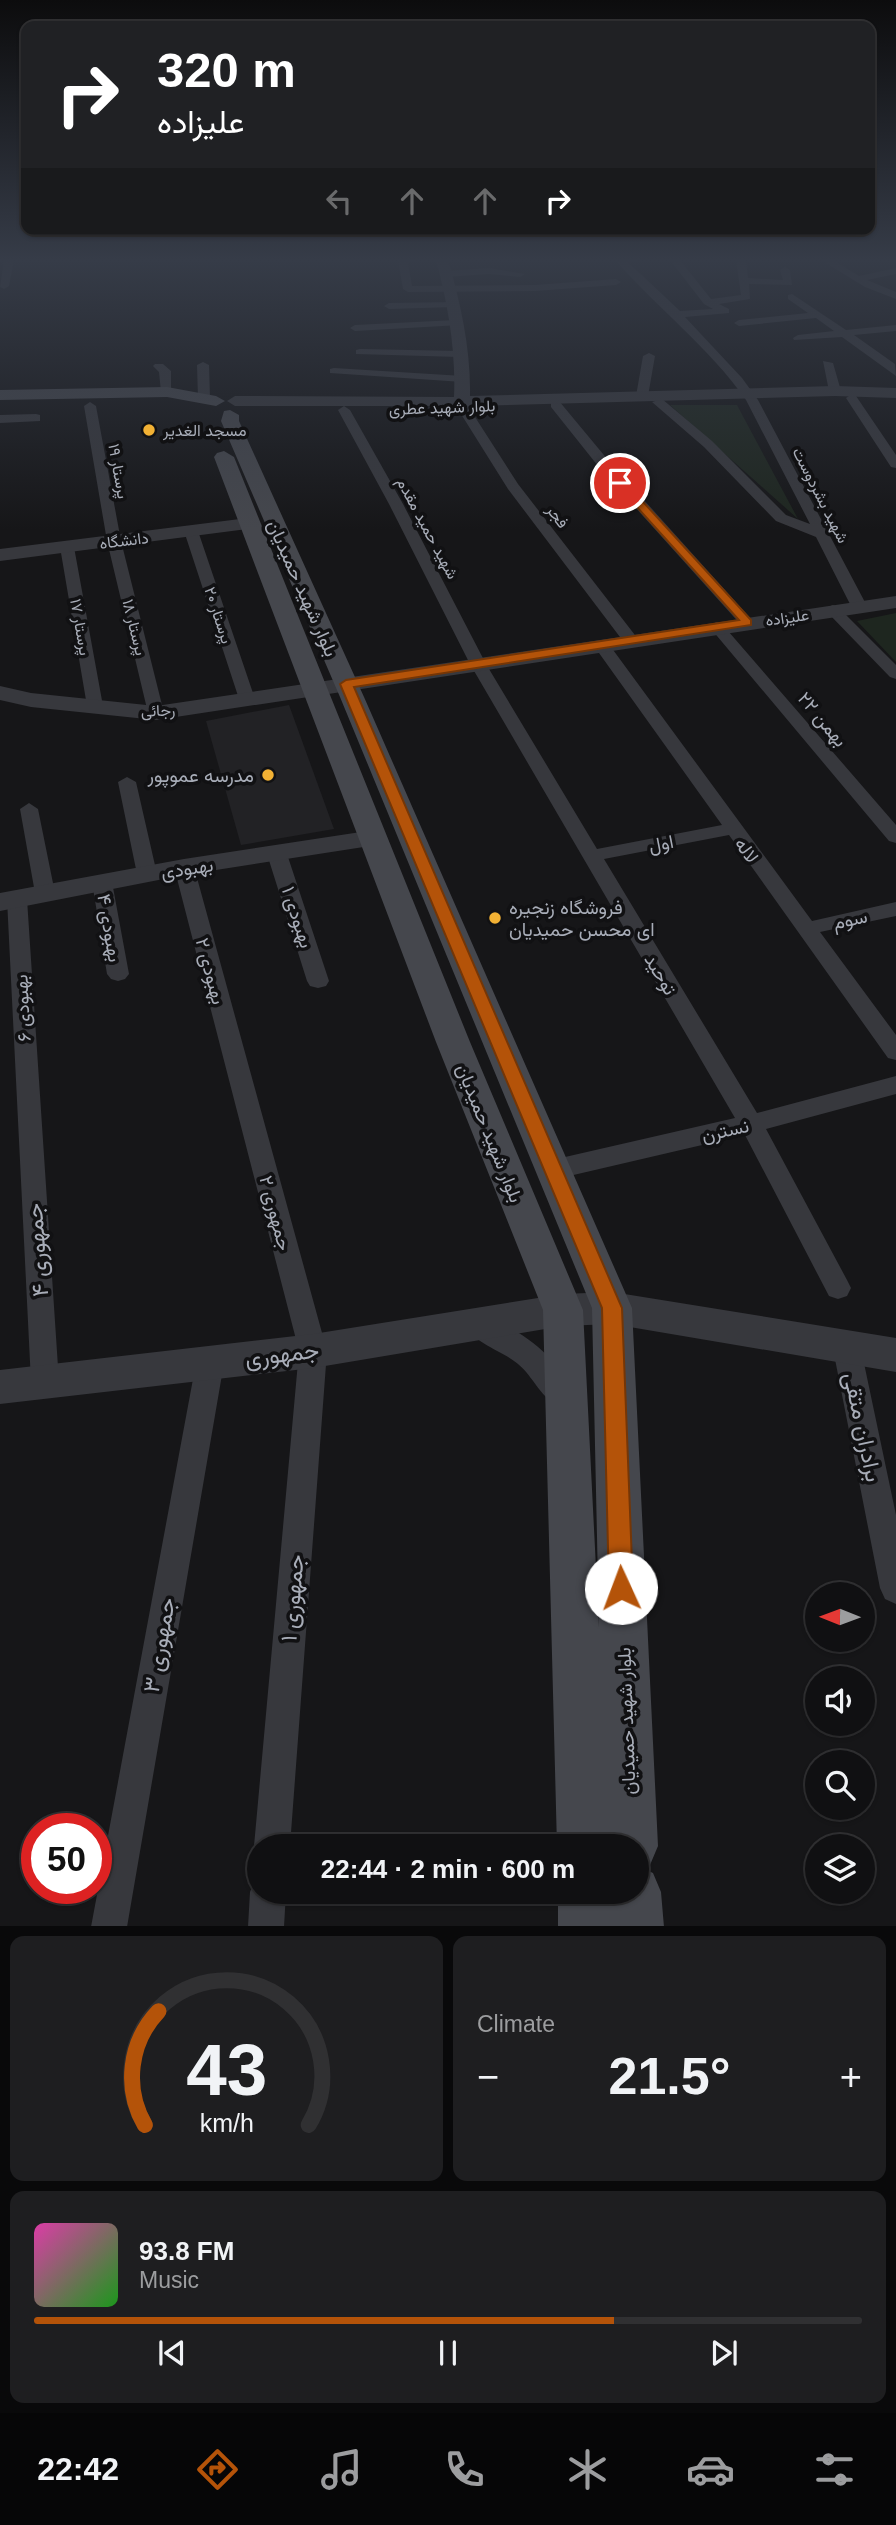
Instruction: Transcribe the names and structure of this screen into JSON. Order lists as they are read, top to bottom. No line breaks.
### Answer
{"streets":{"main road":["بلوار شهید حمیدیان"],"street":["بلوار شهید عطری","پرستار ۱۹","شهید بشردوست","فجر","شهید حمید مقدم","دانشگاه","پرستار ۲۰","علیزاده","پرستار ۱۷","پرستار ۱۸","رجائی","۲۲ بهمن","اول","لاله","بهبودی","بهبودی ۱","سوم","بهبودی ۴","بهبودی ۲","توحید","بهبودی ۶","نسترن","جمهوری ۲","جمهوری ۴","جمهوری","برادران متقی","جمهوری ۱","جمهوری ۳"]},"crossings":[["بلوار شهید عطری","شهید بشردوست"],["بلوار شهید عطری","فجر"],["بلوار شهید عطری","شهید حمید مقدم"],["بلوار شهید عطری","بلوار شهید حمیدیان"],["پرستار ۱۹","دانشگاه"],["پرستار ۱۹","پرستار ۱۸"],["شهید بشردوست","علیزاده"],["فجر","علیزاده"],["شهید حمید مقدم","علیزاده"],["شهید حمید مقدم","توحید"],["دانشگاه","بلوار شهید حمیدیان"],["دانشگاه","پرستار ۲۰"],["دانشگاه","پرستار ۱۷"],["دانشگاه","پرستار ۱۸"],["بلوار شهید حمیدیان","علیزاده"],["بلوار شهید حمیدیان","رجائی"],["بلوار شهید حمیدیان","بهبودی"],["بلوار شهید حمیدیان","نسترن"],["بلوار شهید حمیدیان","جمهوری"],["پرستار ۲۰","رجائی"],["علیزاده","رجائی"],["علیزاده","۲۲ بهمن"],["علیزاده","لاله"],["علیزاده","توحید"],["پرستار ۱۷","رجائی"],["پرستار ۱۸","رجائی"],["اول","لاله"],["اول","توحید"],["لاله","سوم"],["بهبودی","بهبودی ۱"],["بهبودی","بهبودی ۴"],["بهبودی","بهبودی ۲"],["بهبودی","بهبودی ۶"],["بهبودی ۲","جمهوری ۲"],["توحید","نسترن"],["بهبودی ۶","جمهوری ۴"],["جمهوری ۲","جمهوری"],["جمهوری ۲","جمهوری ۱"],["جمهوری ۴","جمهوری"],["جمهوری","جمهوری ۱"],["جمهوری","جمهوری ۳"]],"places":["مسجد الغدیر","مدرسه عموپور","فروشگاه زنجیره ای محسن حمیدیان"],"north":"left","page":{"turn":["320 m","علیزاده"],"limit":"50","trip":"22:44 · 2 min · 600 m","tile":"Climate","heat":["−","21.5°","+"],"song":["93.8 FM","Music"],"tabs":"22:42","gauge":["43","km/h"]}}
